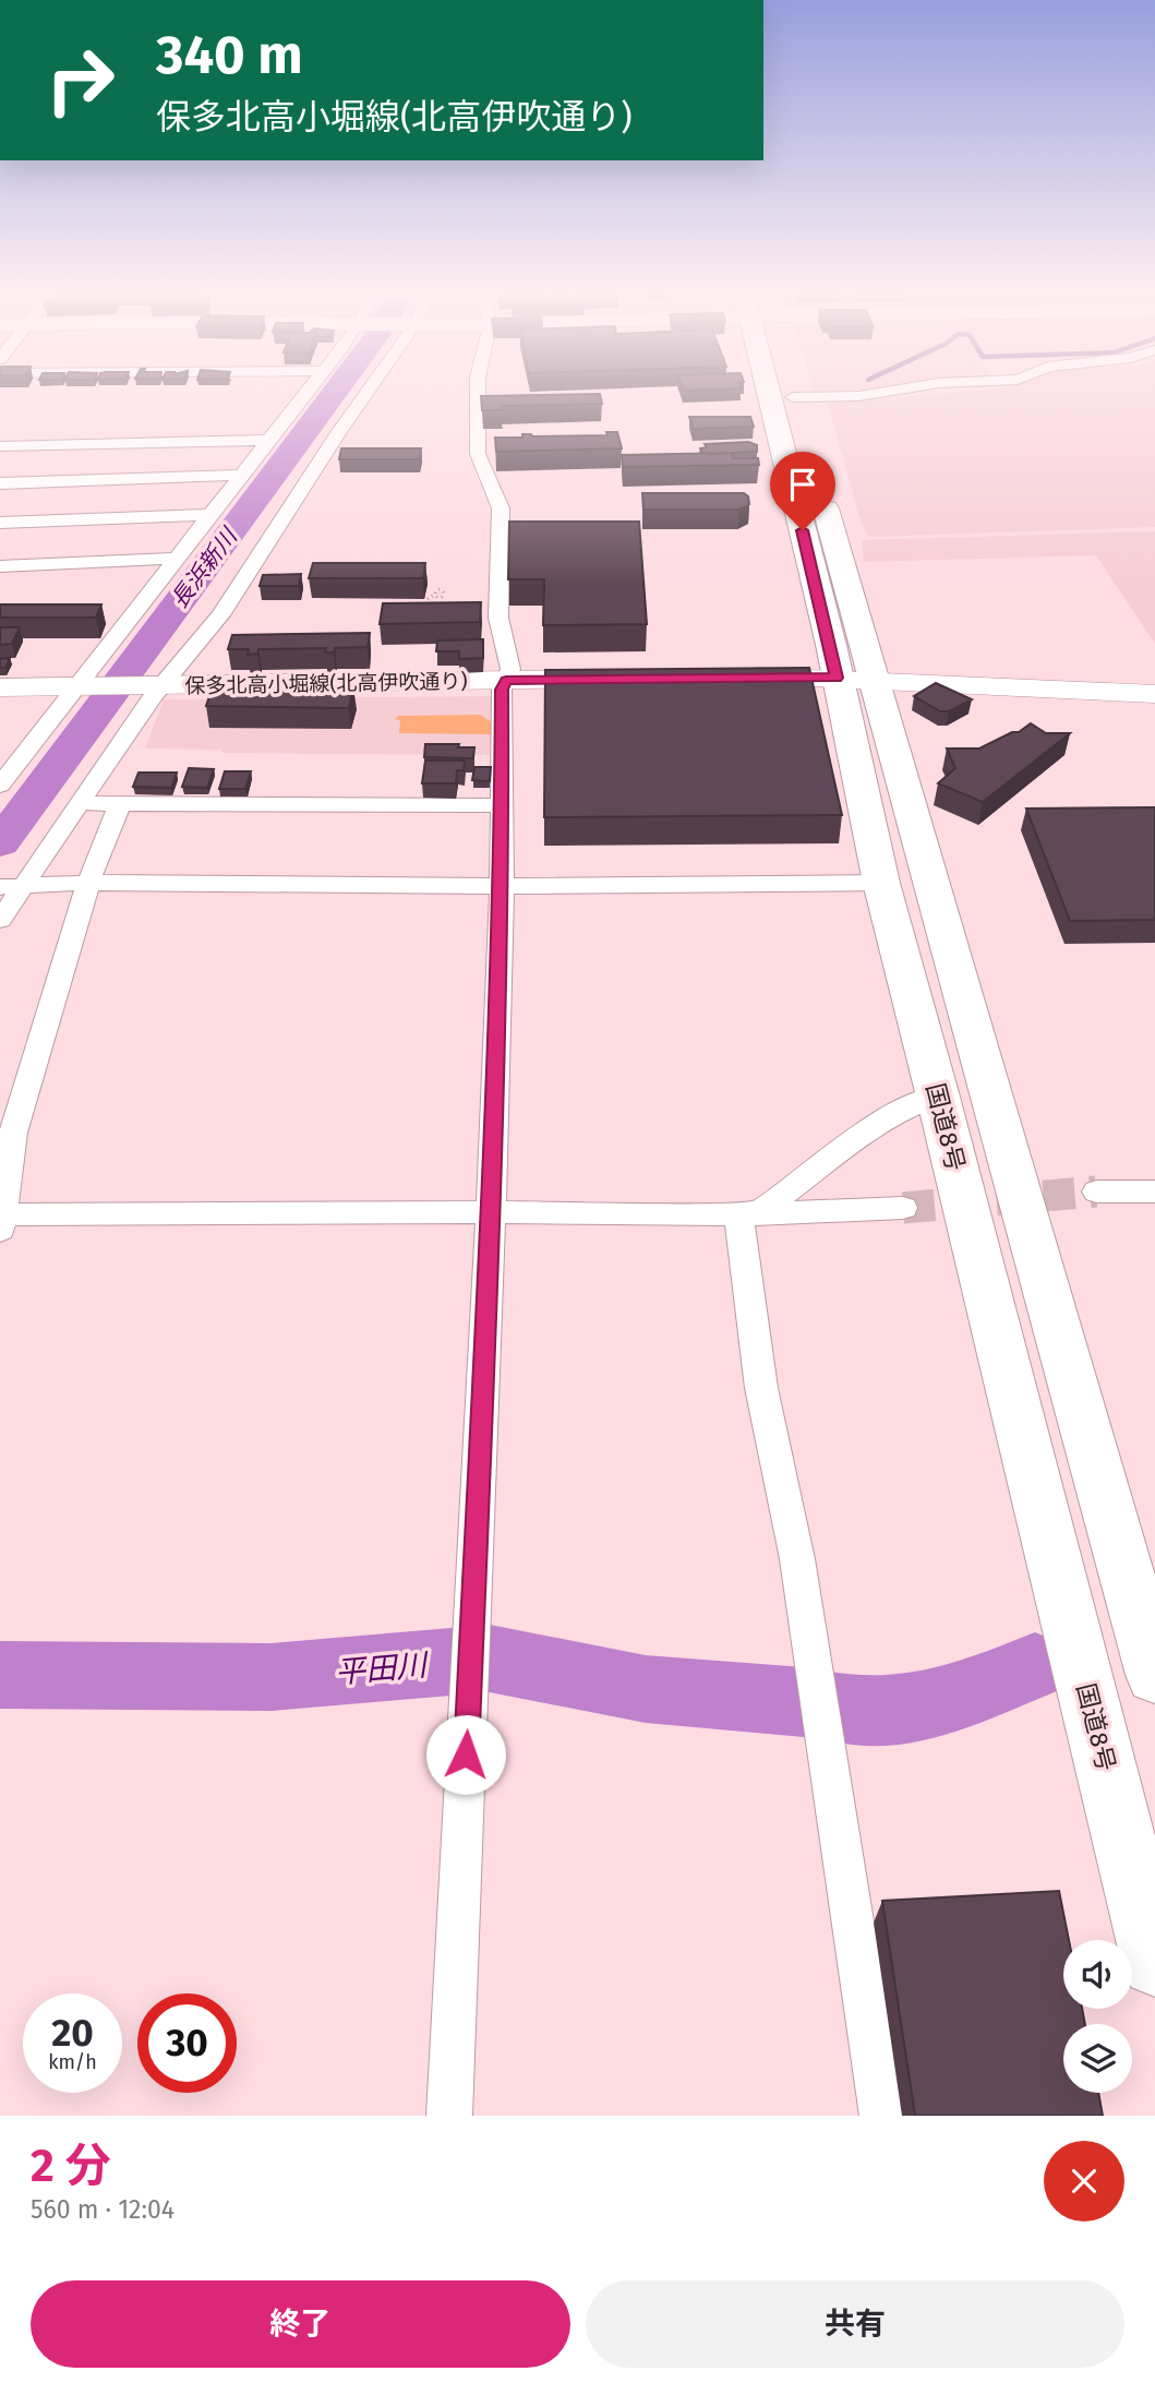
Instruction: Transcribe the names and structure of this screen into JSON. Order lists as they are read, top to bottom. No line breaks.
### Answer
{"streets":{"highway":["国道8号"],"street":["保多北高小堀線(北高伊吹通り)"]},"water":["長浜新川","平田川"],"page":{"turn":["340 m","保多北高小堀線(北高伊吹通り)"],"speed":"20 km/h","limit":"30","heading":["2 分","560 m · 12:04"],"buttons":["終了","共有"]}}
